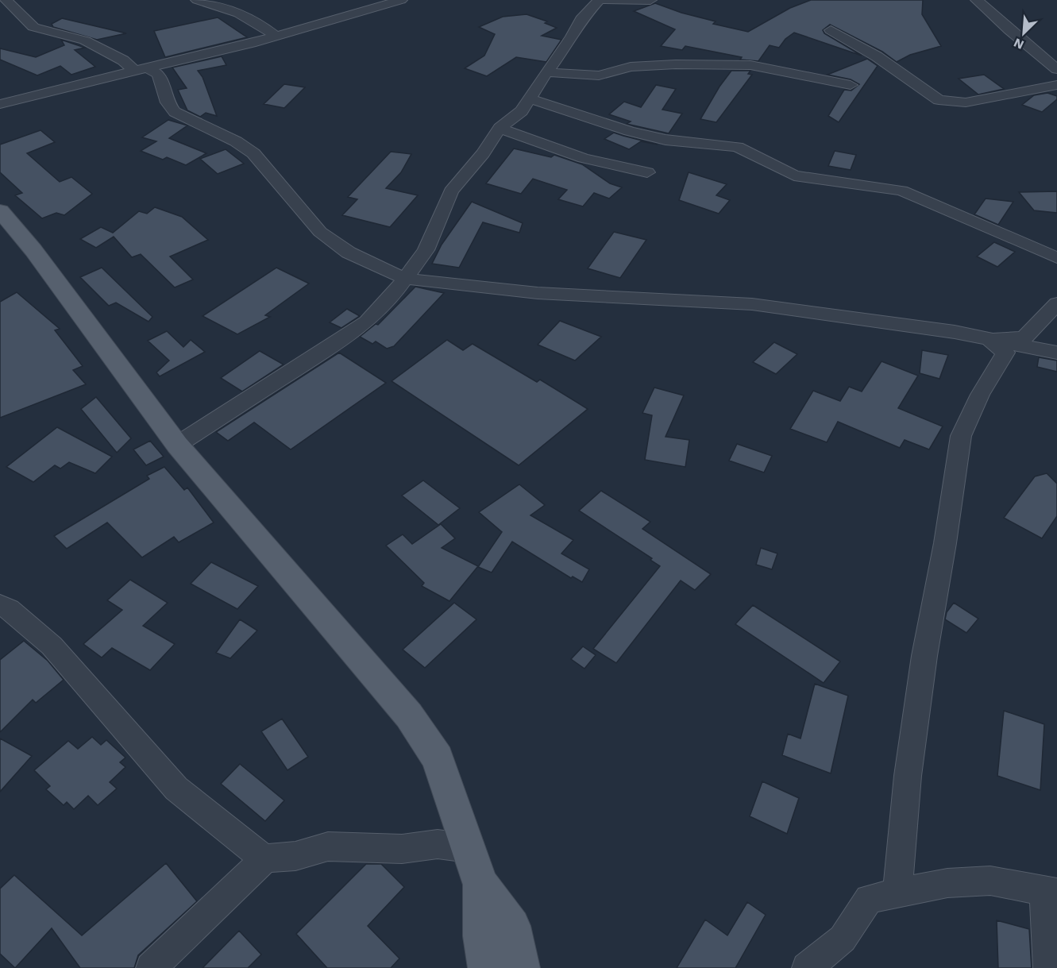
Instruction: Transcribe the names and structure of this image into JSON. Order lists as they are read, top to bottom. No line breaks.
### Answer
{"north":"bottom left"}
